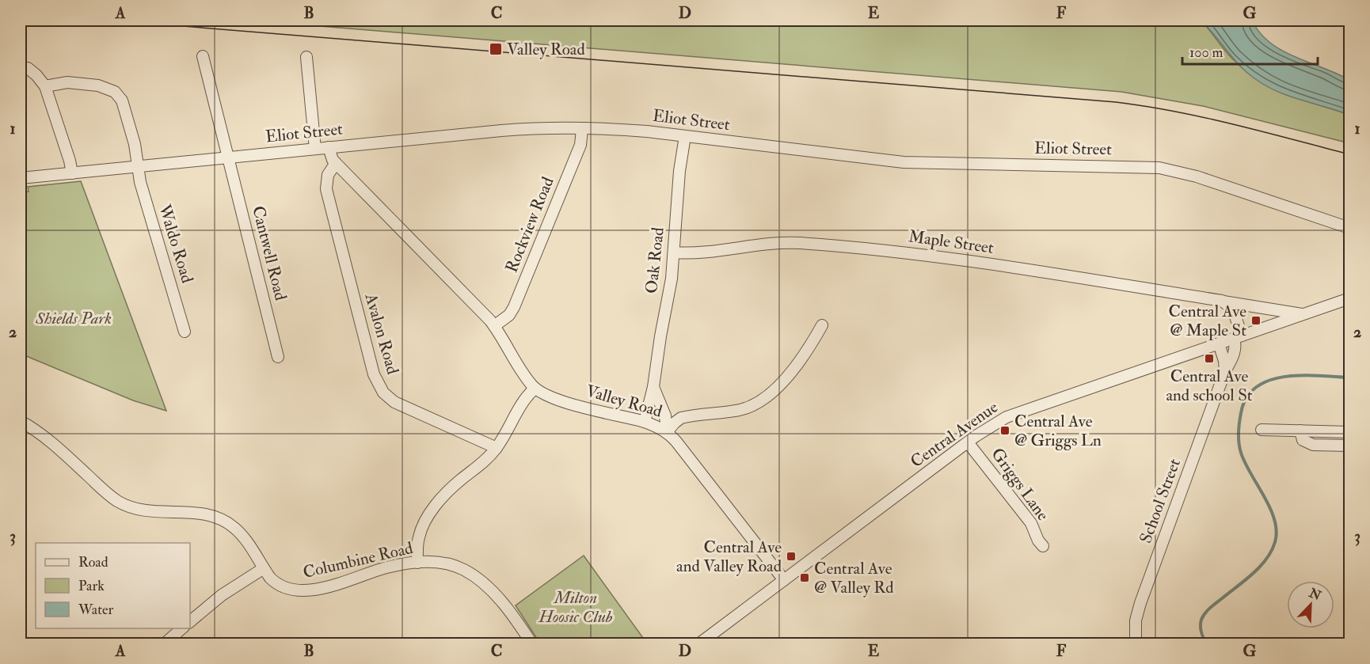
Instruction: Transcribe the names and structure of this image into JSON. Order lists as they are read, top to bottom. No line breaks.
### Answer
{"streets":{"street":["Eliot Street","Rockview Road","Maple Street","Waldo Road","Cantwell Road","Oak Road","Avalon Road","Valley Road","Central Avenue","Griggs Lane","School Street","Columbine Road"]},"crossings":[["Eliot Street","Rockview Road"],["Eliot Street","Waldo Road"],["Eliot Street","Cantwell Road"],["Eliot Street","Oak Road"],["Eliot Street","Valley Road"],["Rockview Road","Valley Road"],["Maple Street","Oak Road"],["Maple Street","Central Avenue"],["Oak Road","Valley Road"],["Avalon Road","Valley Road"],["Valley Road","Central Avenue"],["Central Avenue","Griggs Lane"],["Central Avenue","School Street"]],"parks":["Shields Park","Milton Hoosic Club"],"places":{"transit":["Valley Road","Central Ave @ Maple St","Central Ave and school St","Central Ave @ Griggs Ln","Central Ave and Valley Road","Central Ave @ Valley Rd"]},"legend":["Road","Park","Water"],"scale_bar":"100 m","north":"top right","grid":{"columns":["A","B","C","D","E","F","G"],"rows":["1","2","3"]}}
